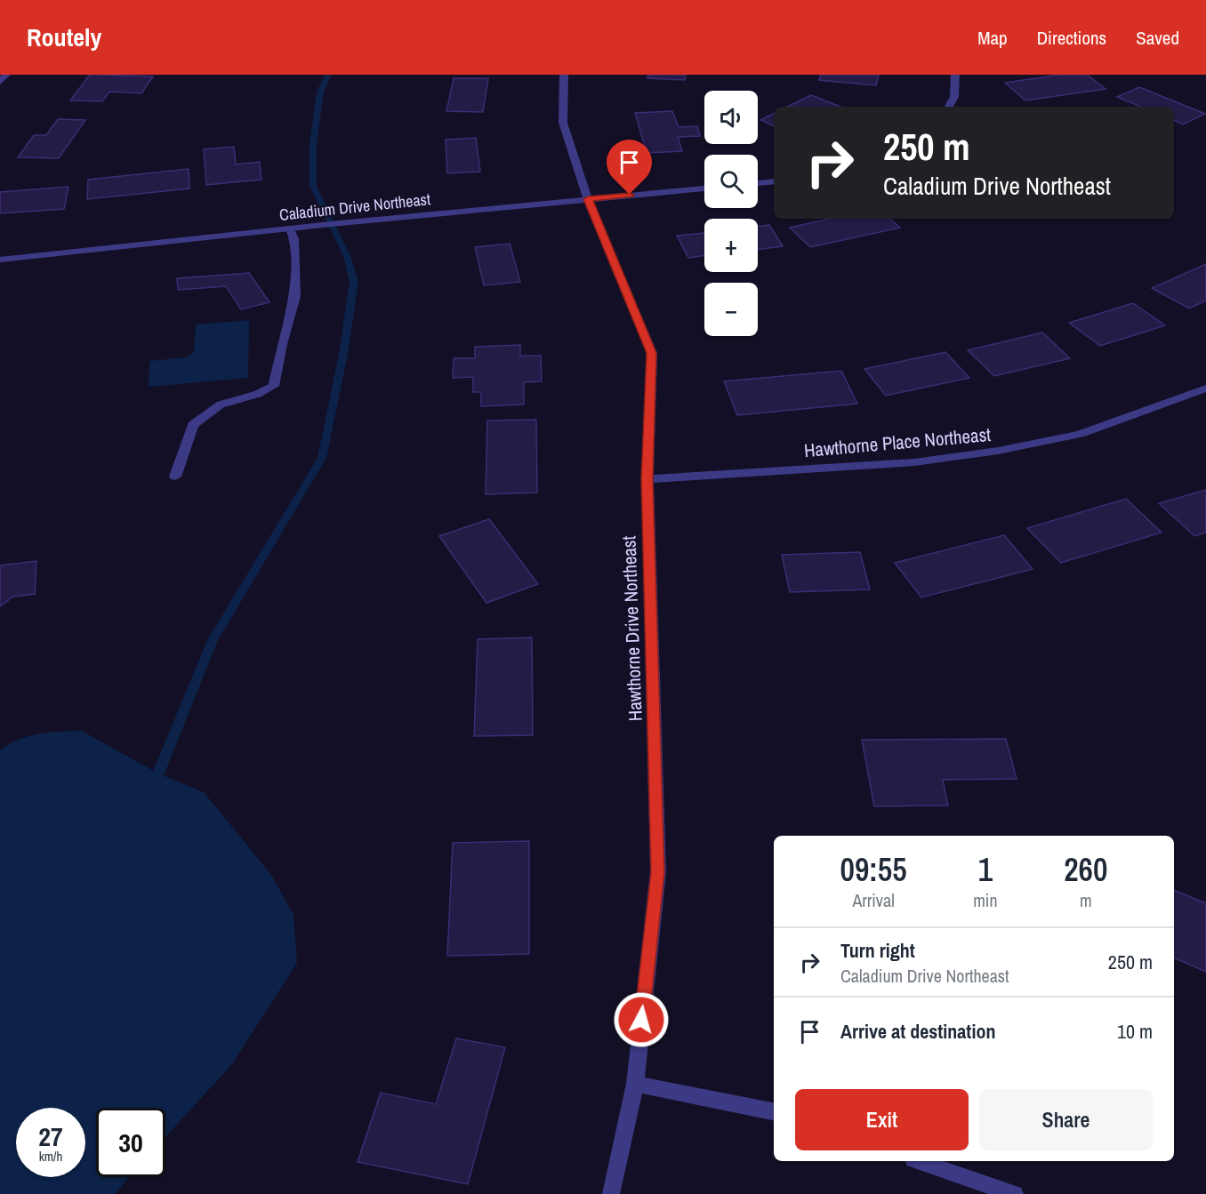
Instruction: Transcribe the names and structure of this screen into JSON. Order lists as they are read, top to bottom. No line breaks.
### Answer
{"streets":{"street":["Caladium Drive Northeast","Hawthorne Place Northeast","Hawthorne Drive Northeast"]},"crossings":[["Caladium Drive Northeast","Hawthorne Drive Northeast"],["Hawthorne Place Northeast","Hawthorne Drive Northeast"]],"page":{"header":"Routely","nav":["Map","Directions","Saved"],"map_buttons":["+","−"],"turn":["250 m","Caladium Drive Northeast"],"eta":["09:55","Arrival","1","min","260","m"],"list":[{"name":"Turn right","note":"Caladium Drive Northeast","value":"250 m"},{"name":"Arrive at destination","value":"10 m"}],"buttons":["Exit","Share"],"speed":"27 km/h","limit":"30"}}
